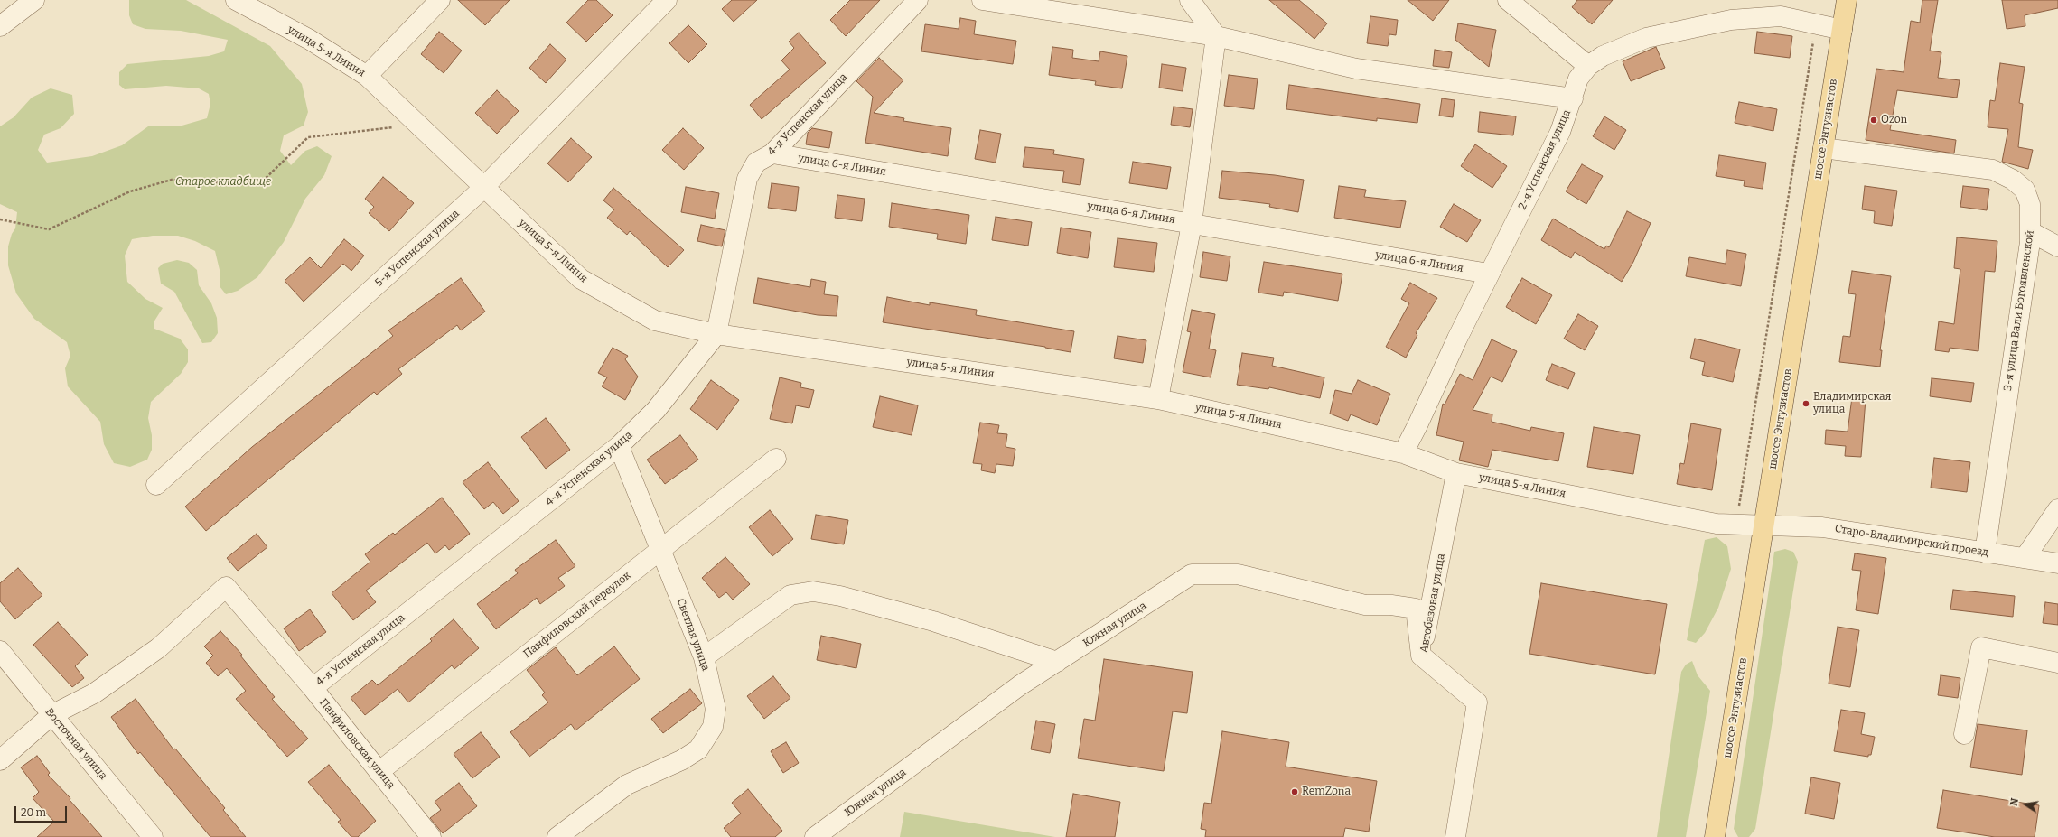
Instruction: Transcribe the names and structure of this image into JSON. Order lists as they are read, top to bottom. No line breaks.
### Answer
{"streets":{"main road":["шоссе Энтузиастов"],"street":["улица 5-я Линия","4-я Успенская улица","2-я Успенская улица","улица 6-я Линия","5-я Успенская улица","3-я улица Вали Богоявленской","Старо-Владимирский проезд","Автобазовая улица","Панфиловский переулок","Южная улица","Светлая улица","Восточная улица","Панфиловская улица"]},"crossings":[["улица 5-я Линия","4-я Успенская улица"],["улица 5-я Линия","шоссе Энтузиастов"],["улица 5-я Линия","2-я Успенская улица"],["улица 5-я Линия","5-я Успенская улица"],["улица 5-я Линия","Старо-Владимирский проезд"],["улица 5-я Линия","Автобазовая улица"],["4-я Успенская улица","улица 6-я Линия"],["4-я Успенская улица","Светлая улица"],["4-я Успенская улица","Панфиловская улица"],["шоссе Энтузиастов","2-я Успенская улица"],["шоссе Энтузиастов","3-я улица Вали Богоявленской"],["шоссе Энтузиастов","Старо-Владимирский проезд"],["2-я Успенская улица","улица 6-я Линия"],["3-я улица Вали Богоявленской","Старо-Владимирский проезд"],["Автобазовая улица","Южная улица"],["Панфиловский переулок","Светлая улица"],["Панфиловский переулок","Панфиловская улица"],["Восточная улица","Панфиловская улица"]],"parks":["Старое кладбище"],"places":["Ozon","Владимирская улица","RemZona"],"scale_bar":"20 m","north":"left"}
